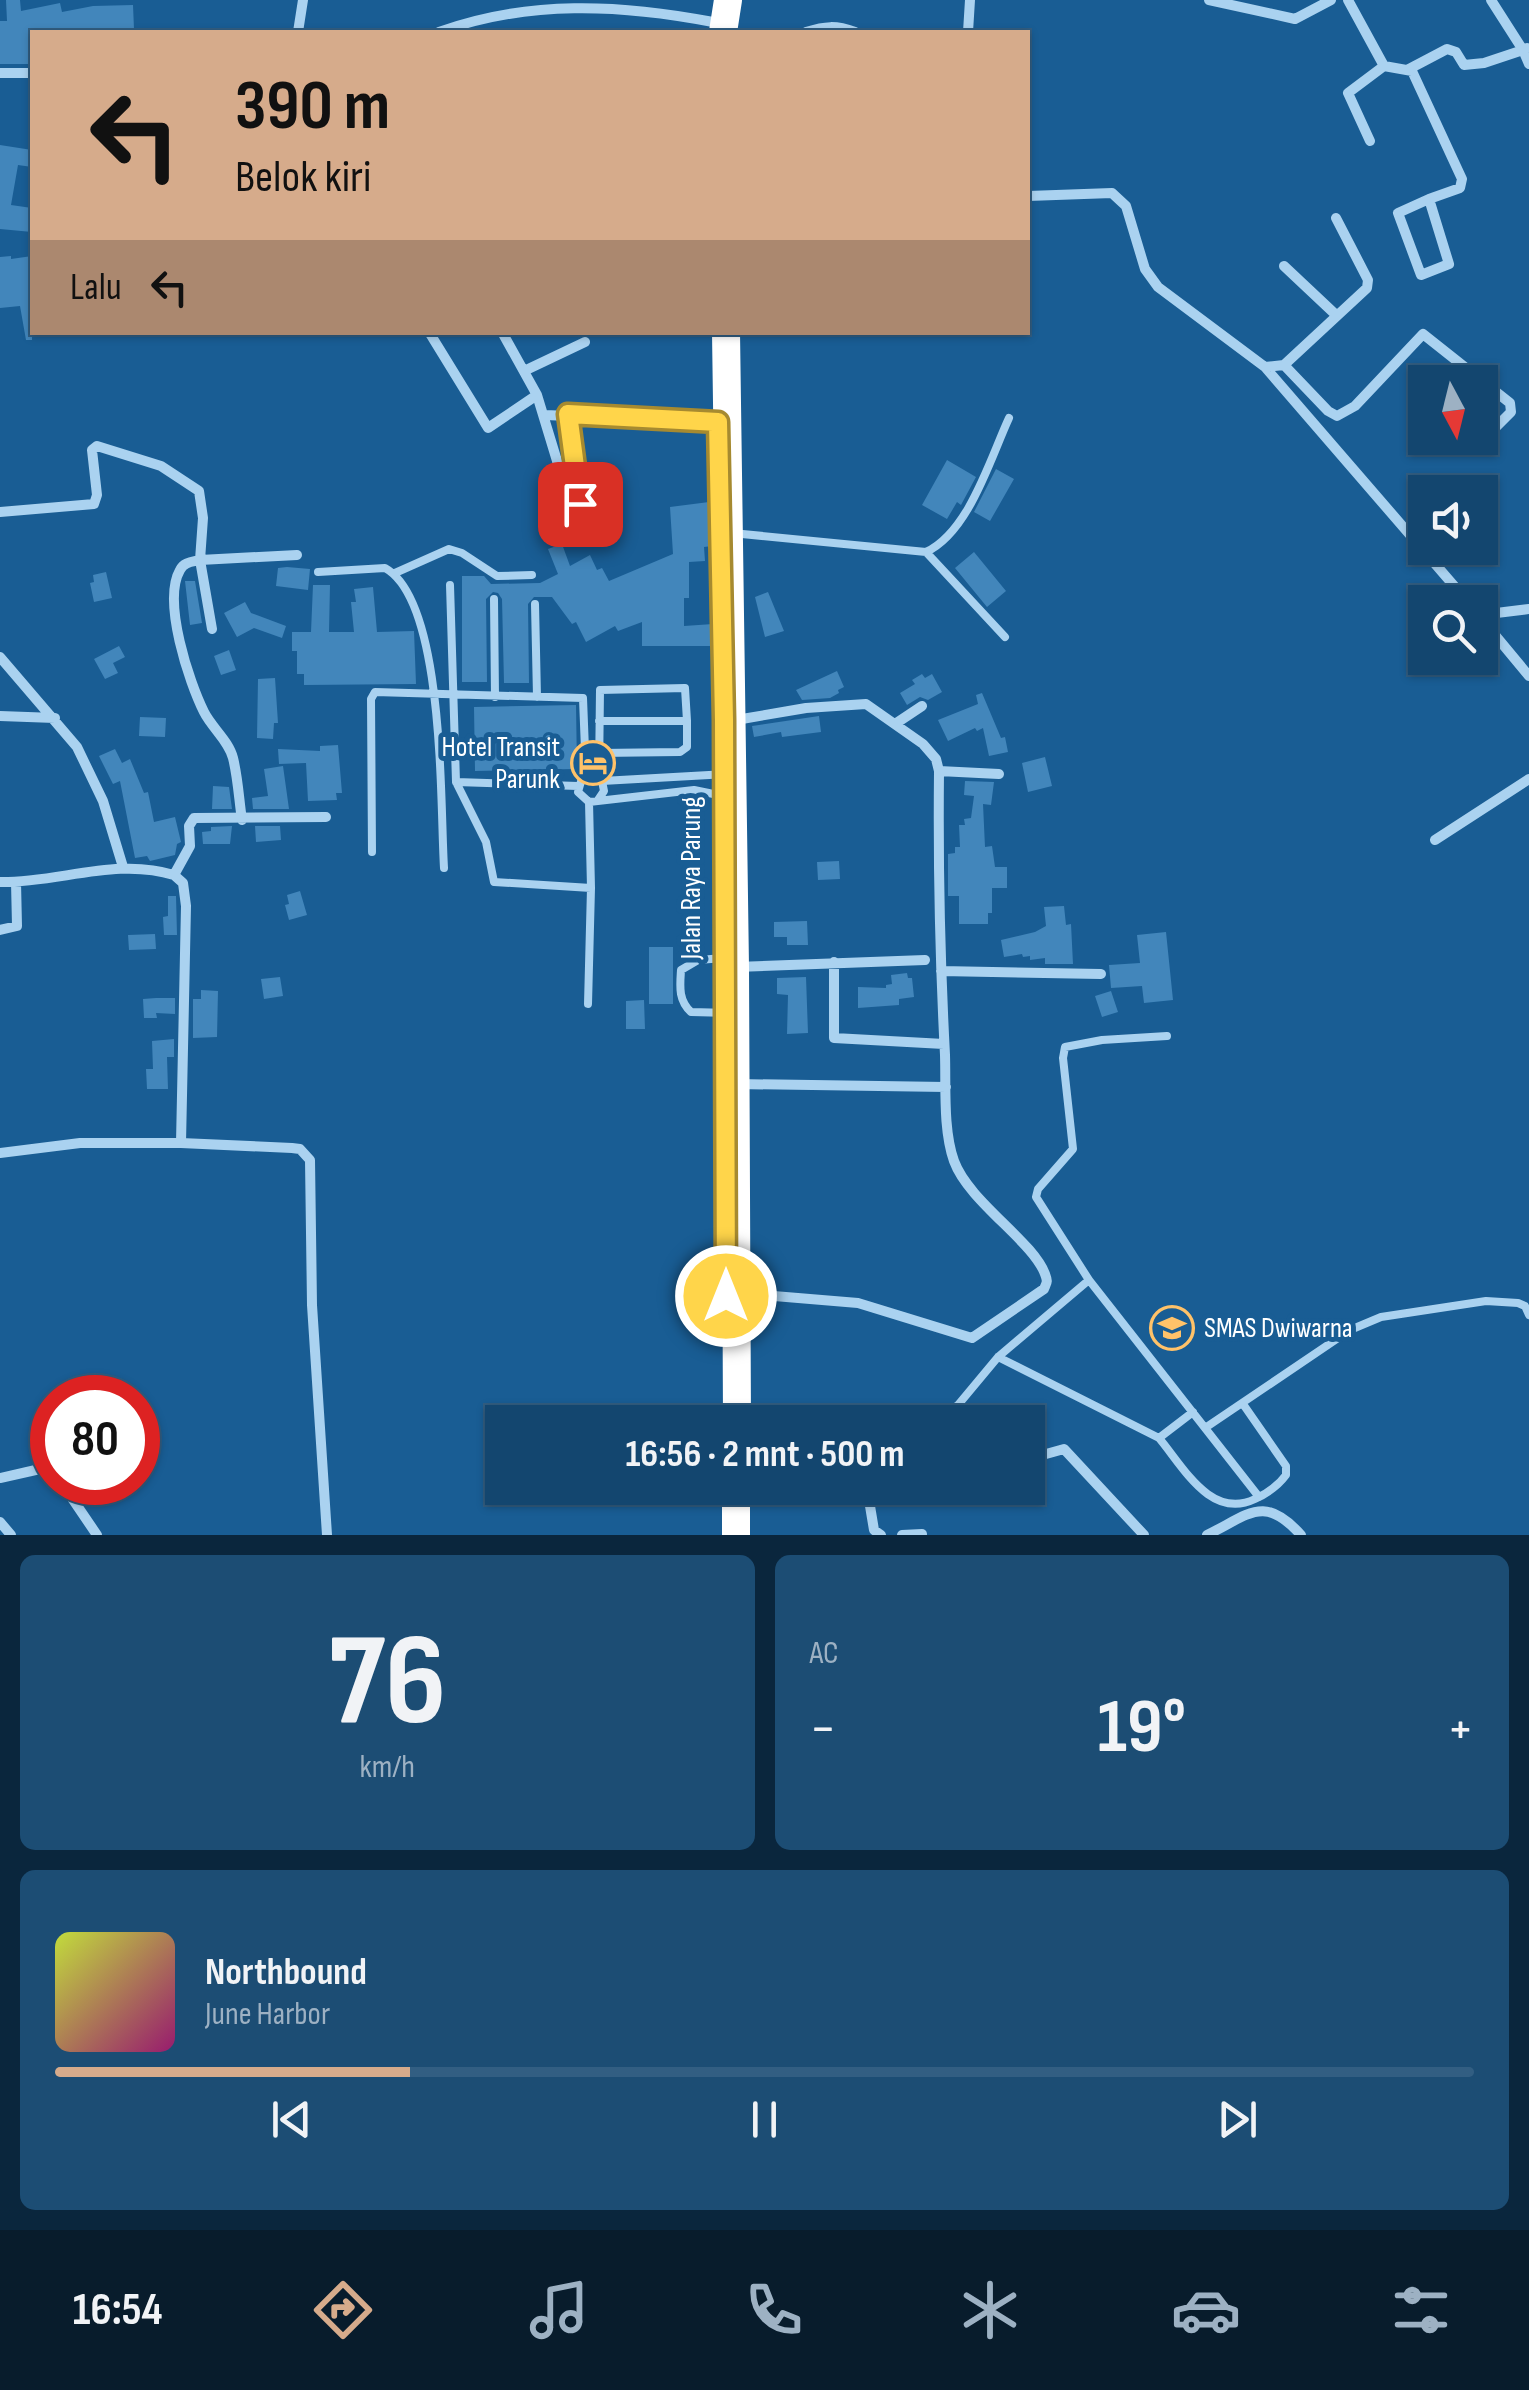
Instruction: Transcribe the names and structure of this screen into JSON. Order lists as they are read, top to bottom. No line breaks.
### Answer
{"streets":{"highway":["Jalan Raya Parung"]},"places":{"hotel":["Hotel Transit Parunk"],"school or university":["SMAS Dwiwarna"]},"north":"bottom","page":{"turn":["390 m","Belok kiri"],"then":"Lalu","limit":"80","trip":"16:56 · 2 mnt · 500 m","tile":[["76","km/h"],"AC"],"heat":["−","19°","+"],"song":["Northbound","June Harbor"],"tabs":"16:54"}}
